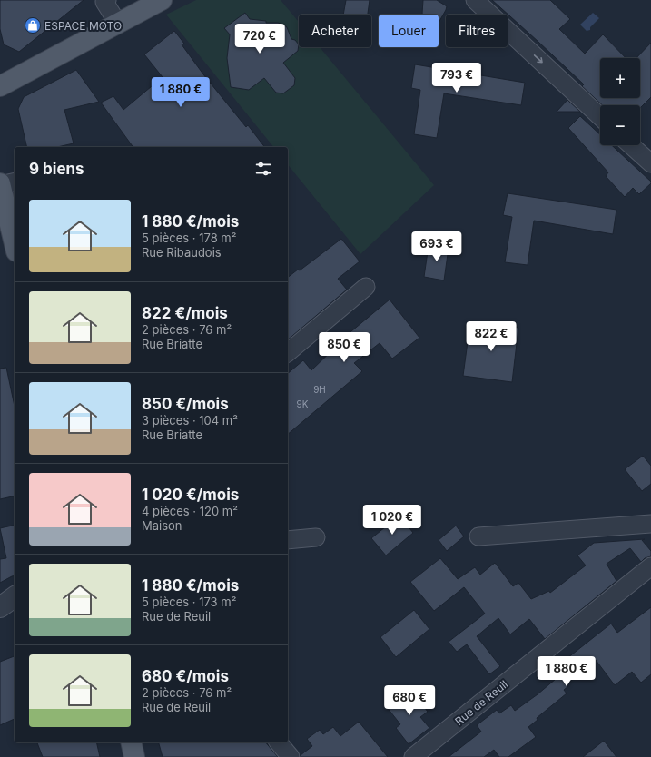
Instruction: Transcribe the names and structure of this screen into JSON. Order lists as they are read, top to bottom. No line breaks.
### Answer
{"streets":{"street":["Rue de Reuil"]},"places":{"shop":["ESPACE MOTO"]},"house_numbers":["9H","9K"],"page":{"chip":["Acheter","Louer","Filtres"],"price":["720 €","793 €","1 880 €","693 €","822 €","850 €","1 020 €","1 880 €","680 €"],"map_buttons":["+","−"],"heading":"9 biens","list":[{"name":"1 880 €/mois","note":"5 pièces · 178 m² · Rue Ribaudois"},{"name":"822 €/mois","note":"2 pièces · 76 m² · Rue Briatte"},{"name":"850 €/mois","note":"3 pièces · 104 m² · Rue Briatte"},{"name":"1 020 €/mois","note":"4 pièces · 120 m² · Maison"},{"name":"1 880 €/mois","note":"5 pièces · 173 m² · Rue de Reuil"},{"name":"680 €/mois","note":"2 pièces · 76 m² · Rue de Reuil"}]}}
